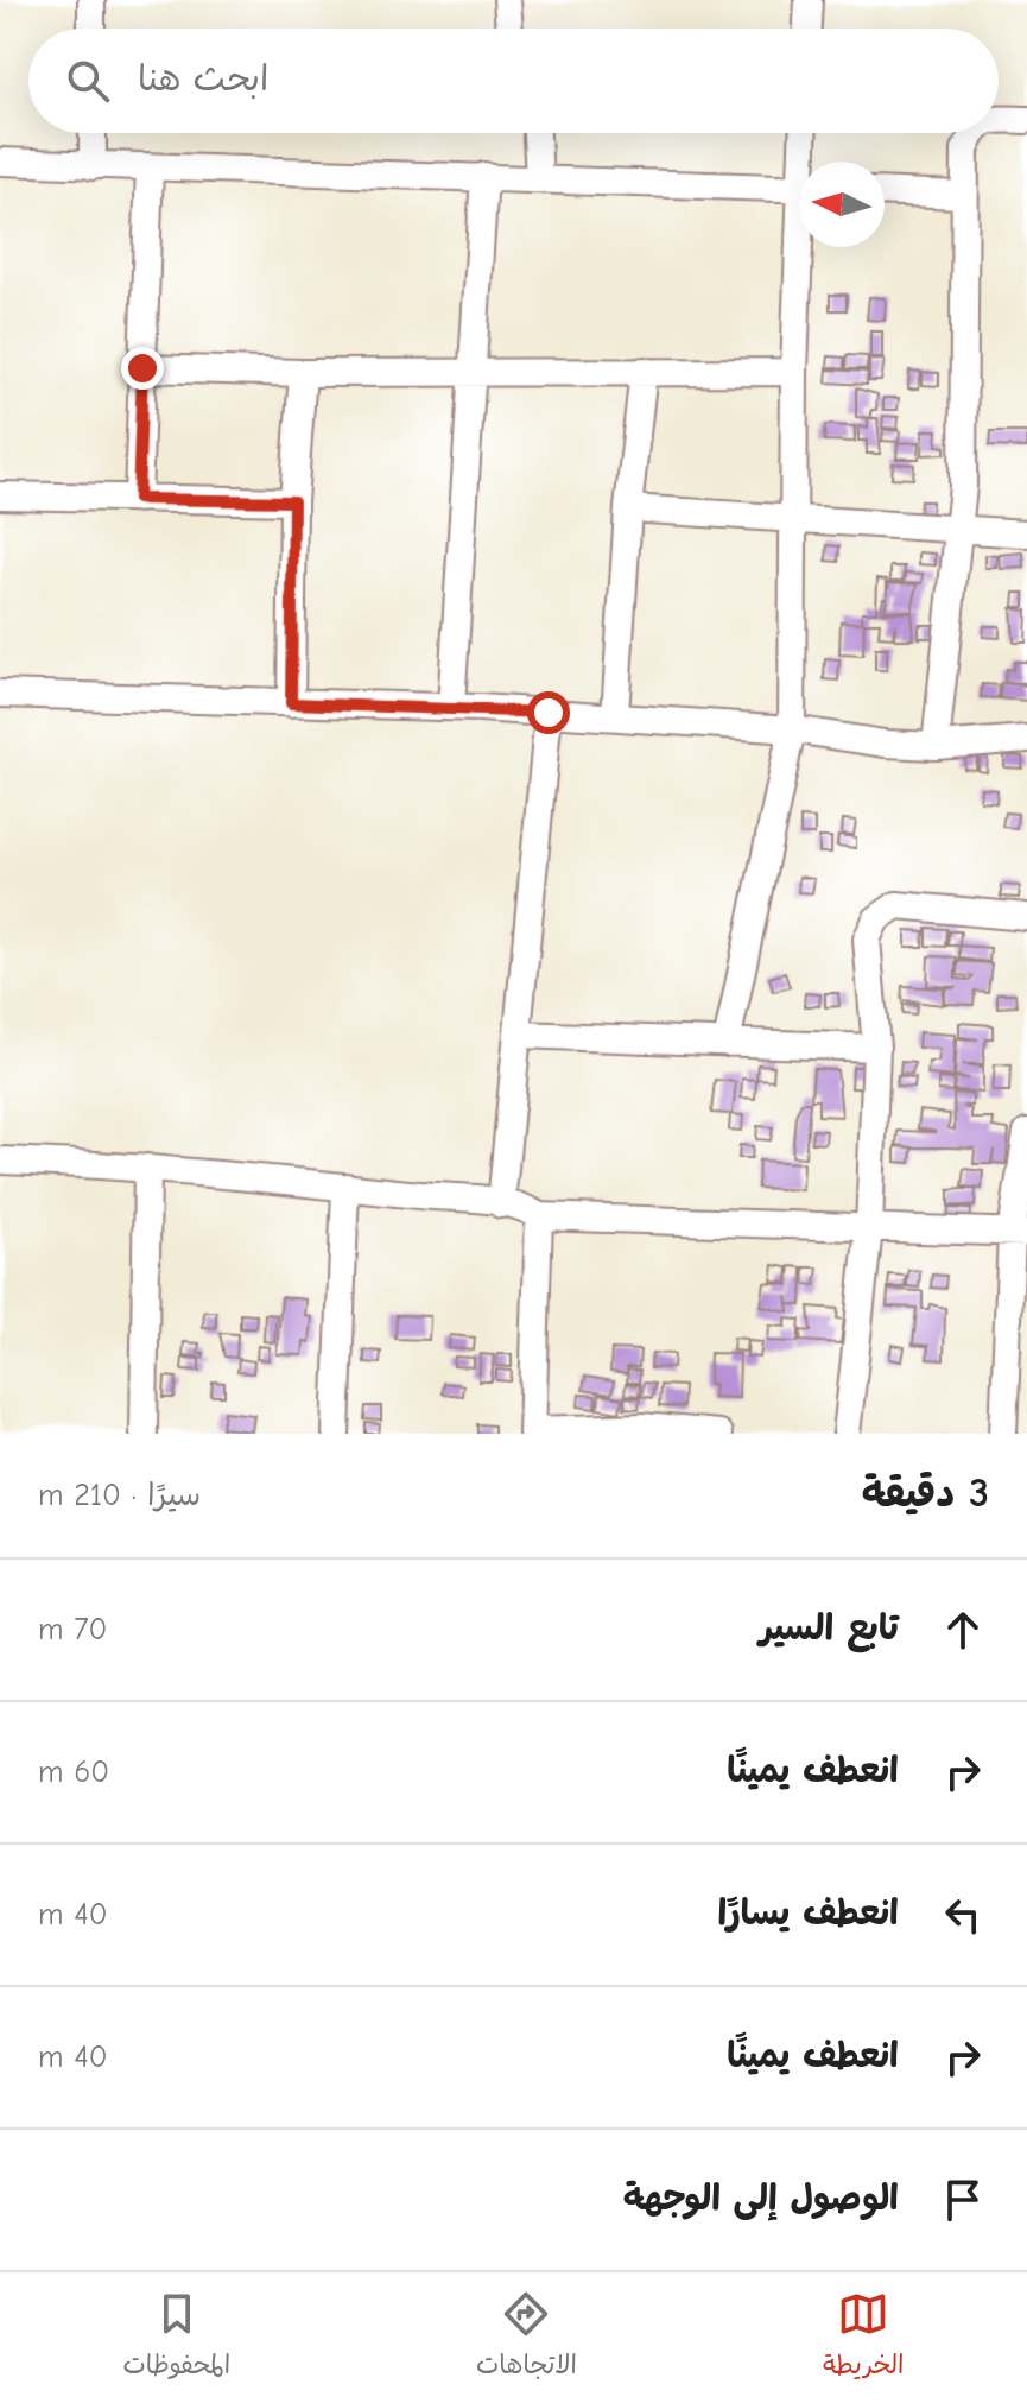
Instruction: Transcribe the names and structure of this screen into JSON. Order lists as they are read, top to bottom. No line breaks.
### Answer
{"north":"left","page":{"search":"ابحث هنا","heading":["3 دقيقة","سيرًا · 210 m"],"list":[["تابع السير","70 m"],["انعطف يمينًا","60 m"],["انعطف يسارًا","40 m"],["انعطف يمينًا","40 m"],"الوصول إلى الوجهة"],"nav":["الخريطة","الاتجاهات","المحفوظات"]}}
